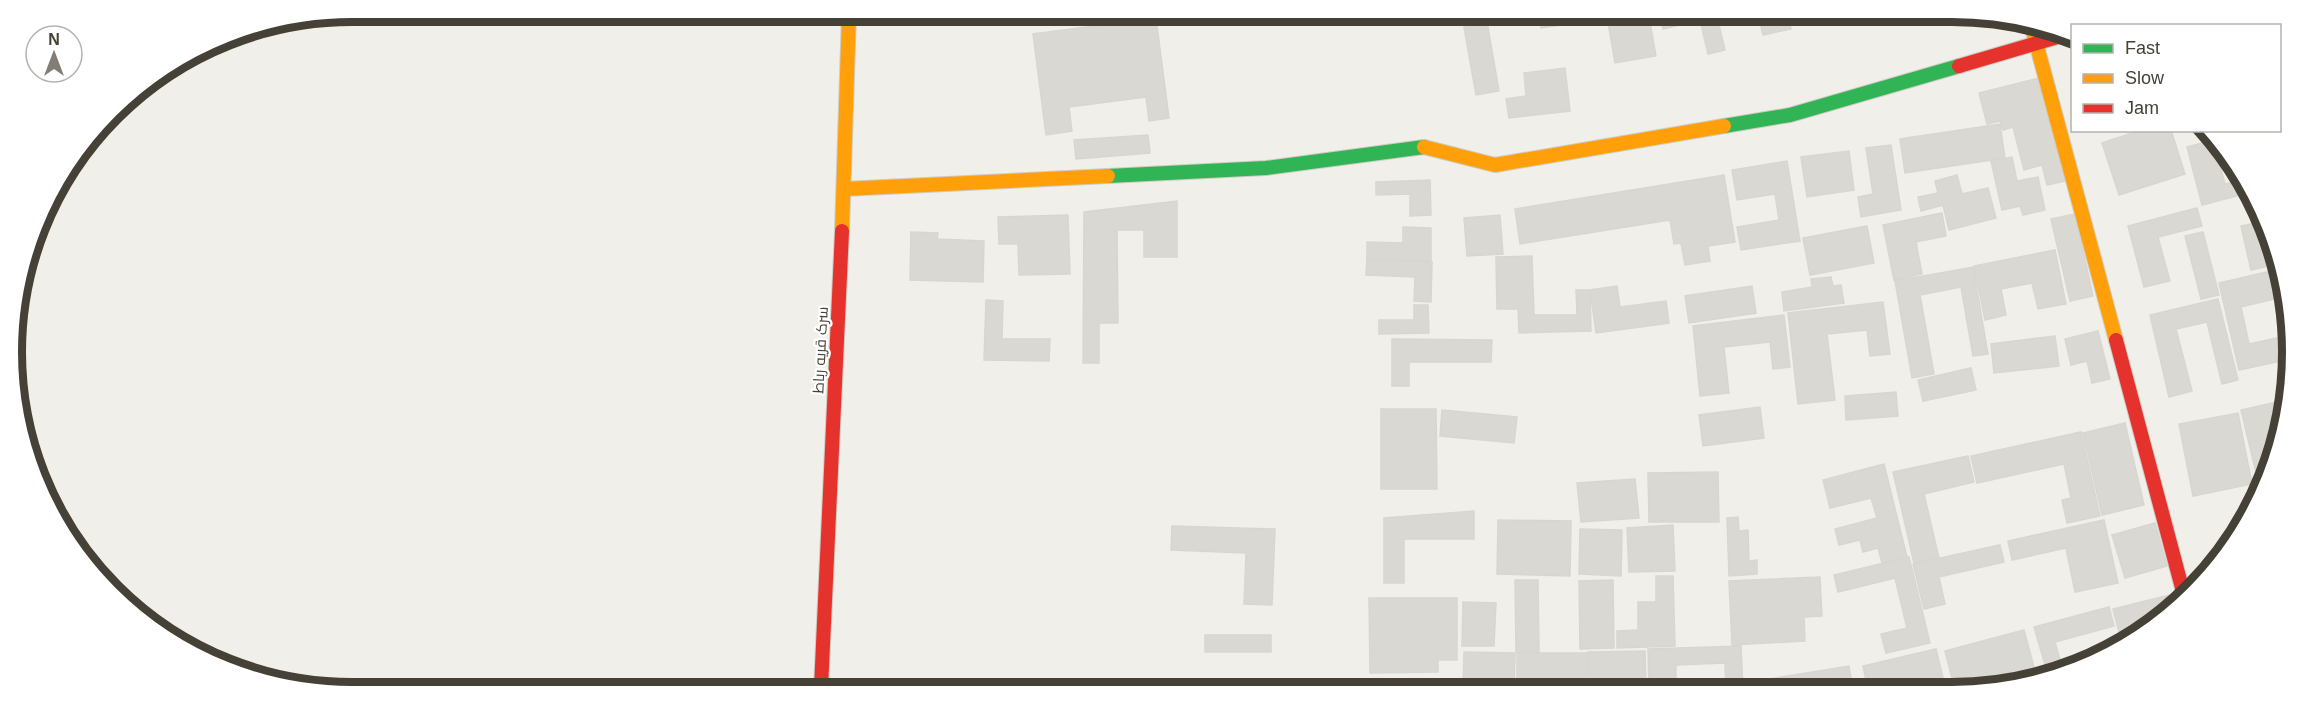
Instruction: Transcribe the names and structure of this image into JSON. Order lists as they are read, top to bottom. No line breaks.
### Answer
{"streets":{"street":["سرک قریه رباط"]},"legend":["Fast","Slow","Jam"],"north":"top"}
